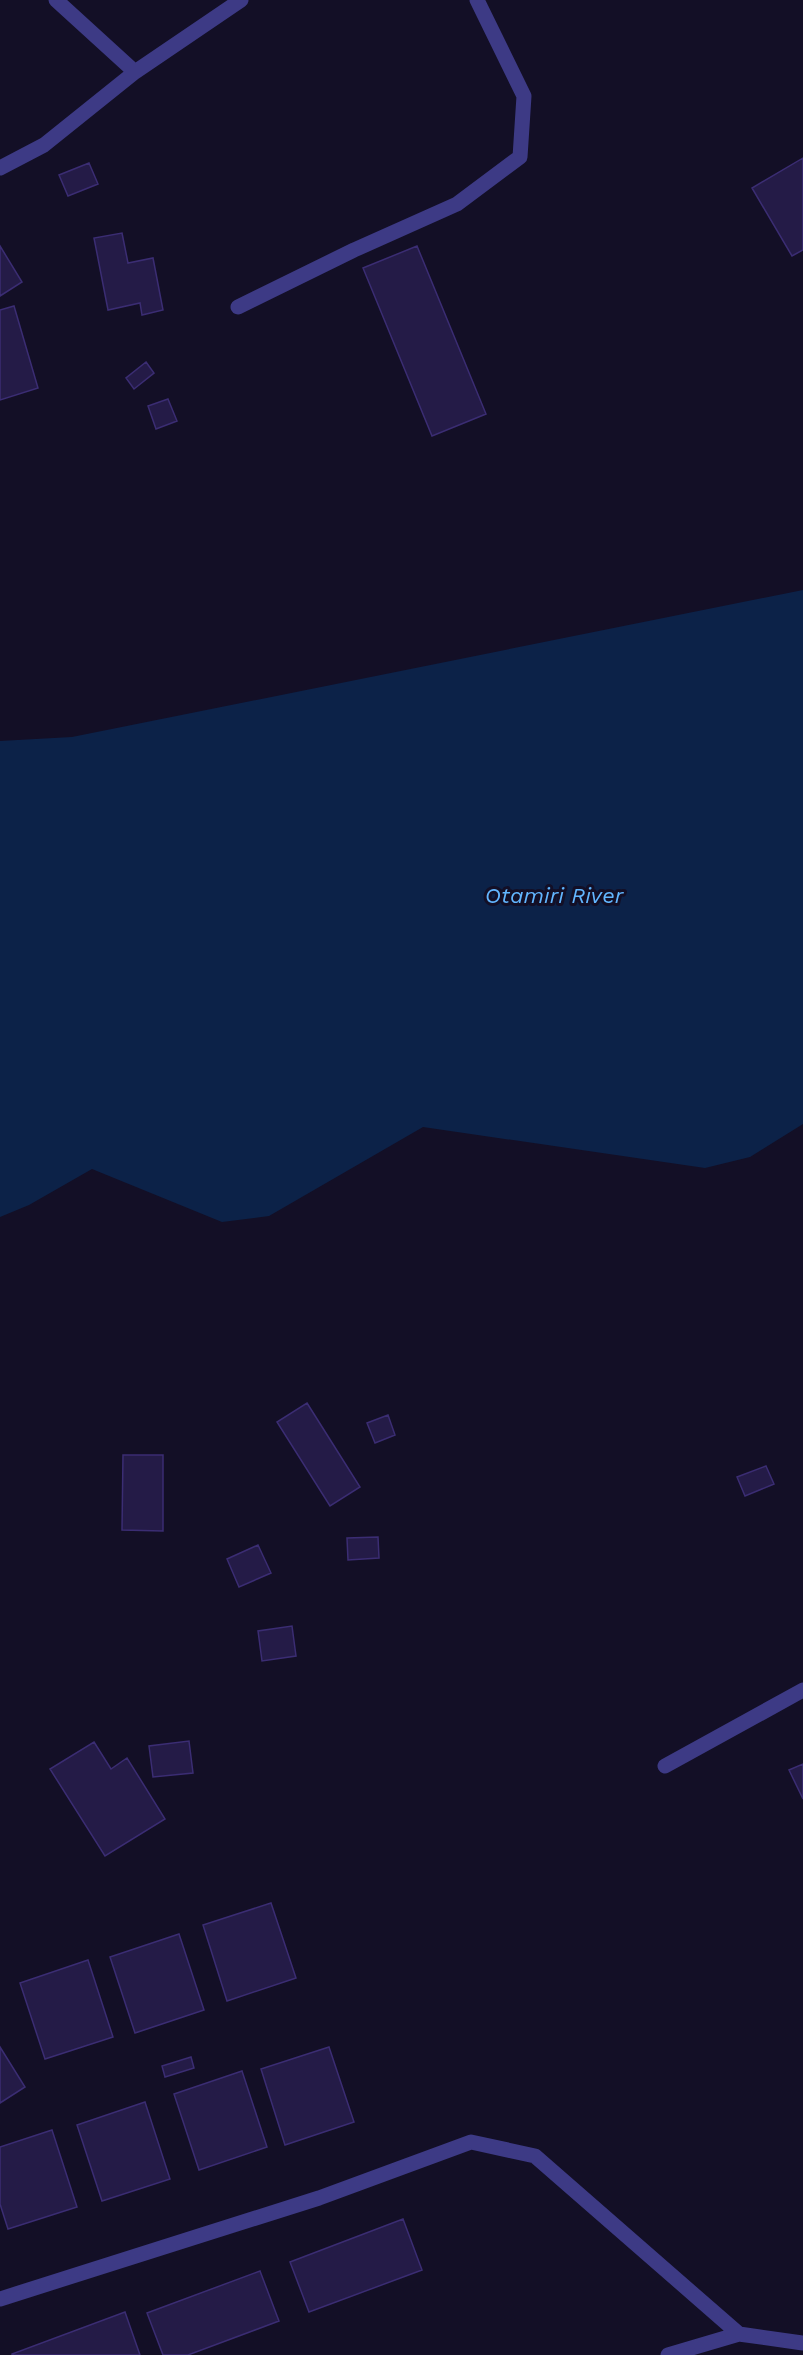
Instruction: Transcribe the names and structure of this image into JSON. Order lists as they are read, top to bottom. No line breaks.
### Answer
{"water":["Otamiri River"]}
